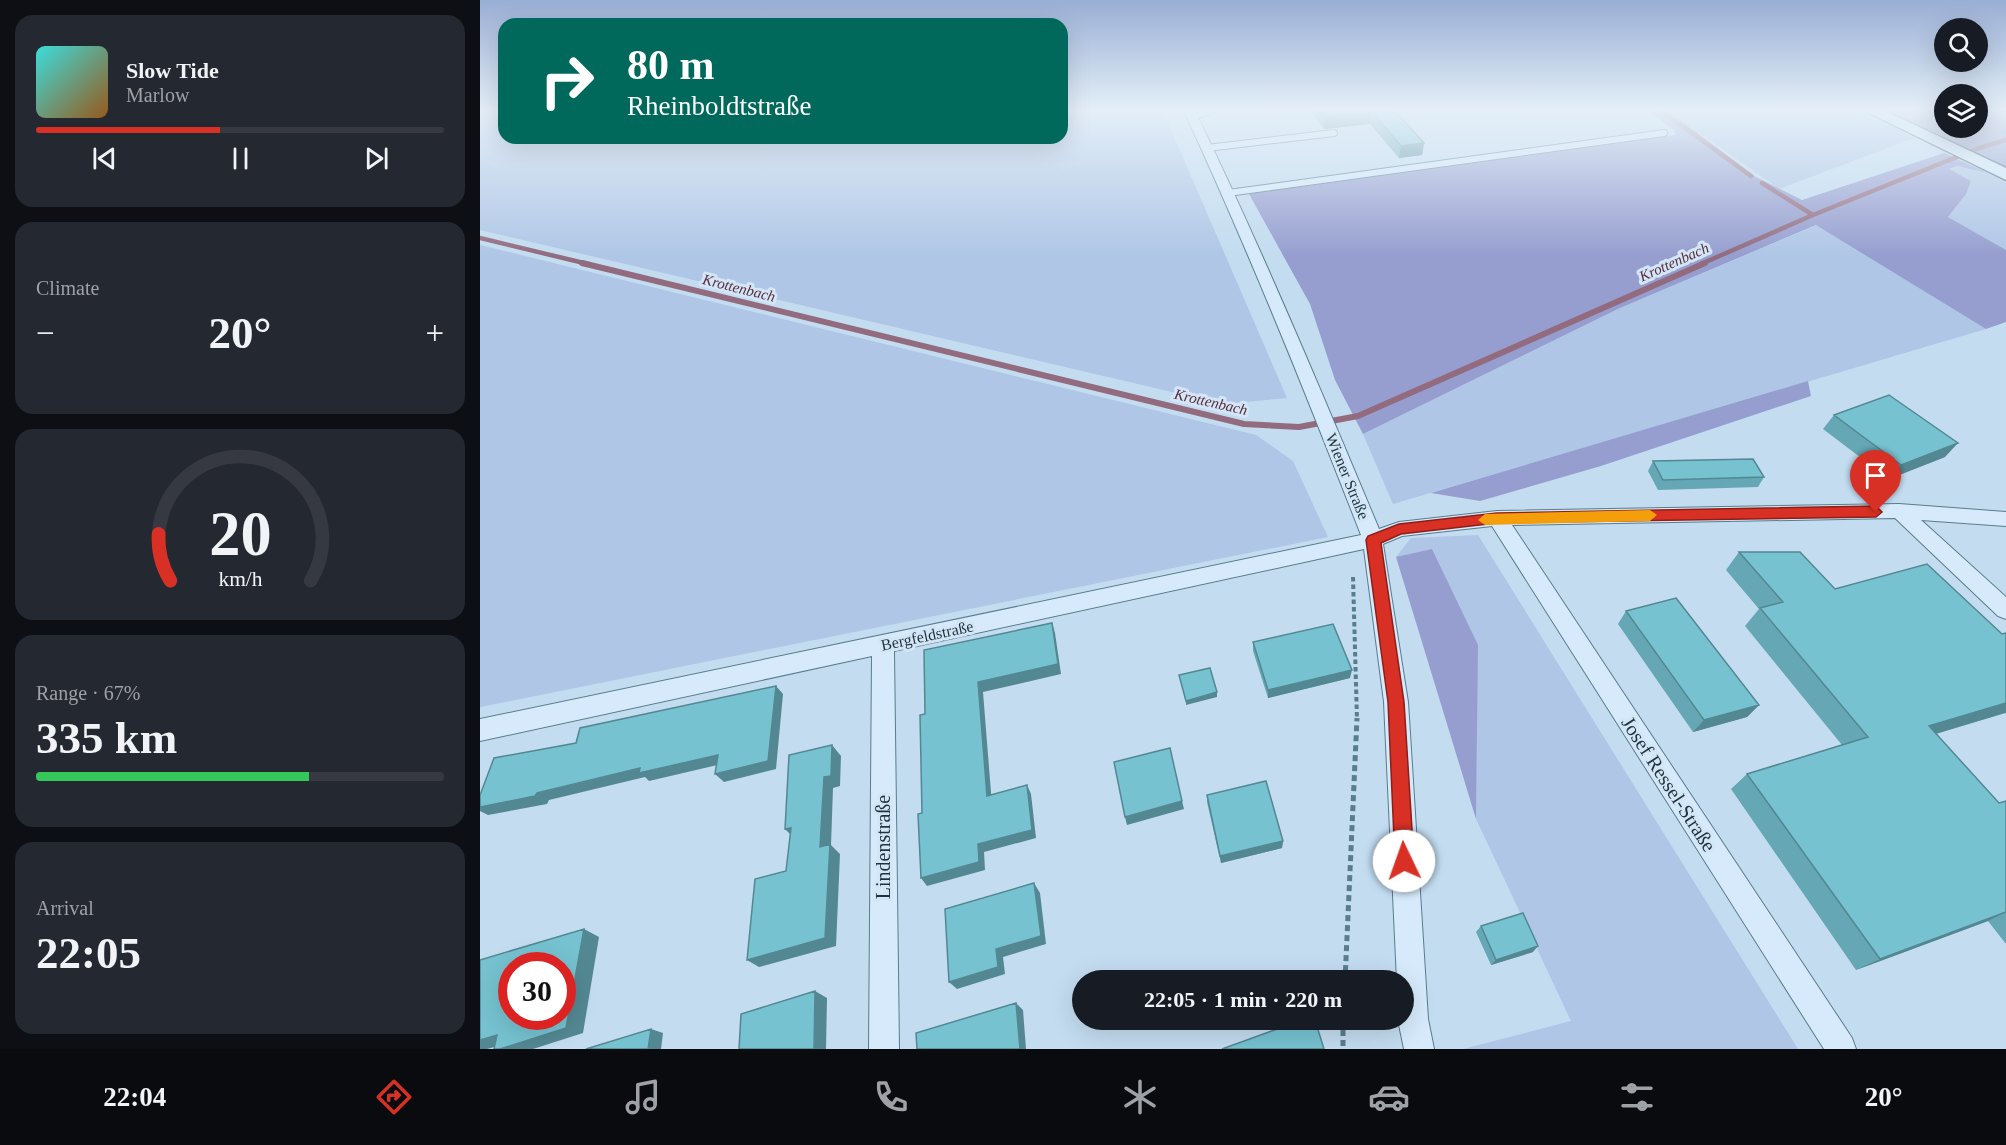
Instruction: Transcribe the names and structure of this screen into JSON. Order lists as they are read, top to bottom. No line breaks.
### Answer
{"streets":{"street":["Wiener Straße","Bergfeldstraße","Josef Ressel-Straße","Lindenstraße"]},"crossings":[["Wiener Straße","Bergfeldstraße"],["Bergfeldstraße","Josef Ressel-Straße"],["Bergfeldstraße","Lindenstraße"]],"water":["Krottenbach"],"page":{"turn":["80 m","Rheinboldtstraße"],"song":["Slow Tide","Marlow"],"tile":["Climate",["Range · 67%","335 km"],["Arrival","22:05"]],"heat":["−","20°","+"],"limit":"30","trip":"22:05 · 1 min · 220 m","tabs":["22:04","20°"],"gauge":["20","km/h"]}}
